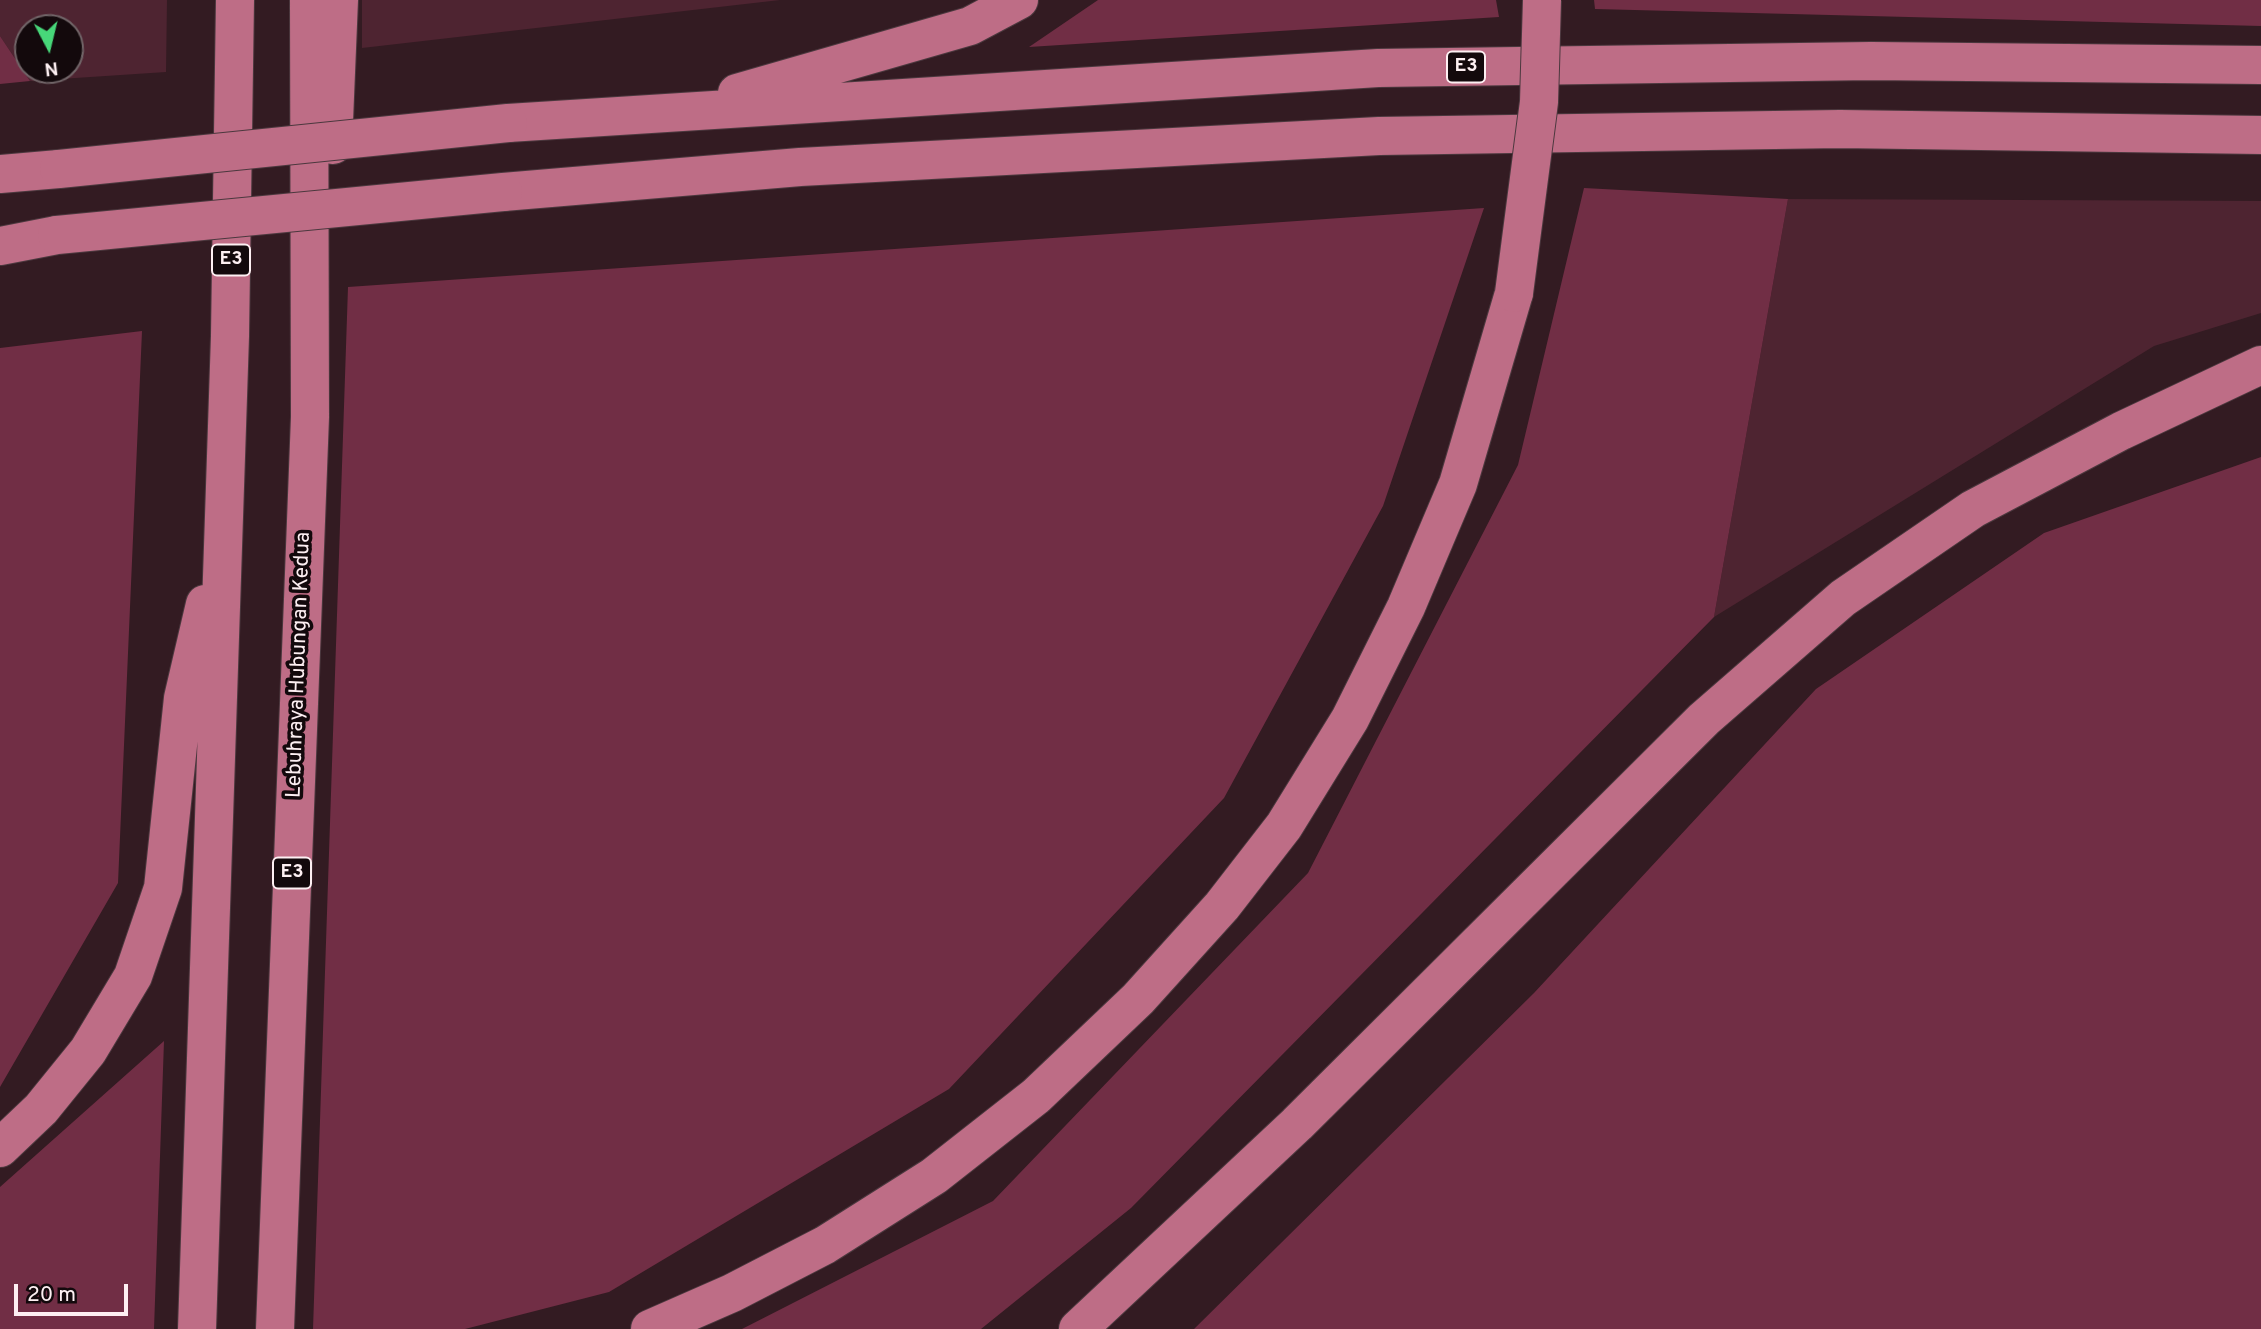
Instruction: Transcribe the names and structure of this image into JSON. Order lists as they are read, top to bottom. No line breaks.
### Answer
{"streets":{"highway":["E3","Lebuhraya Hubungan Kedua"]},"scale_bar":"20 m","north":"bottom"}
